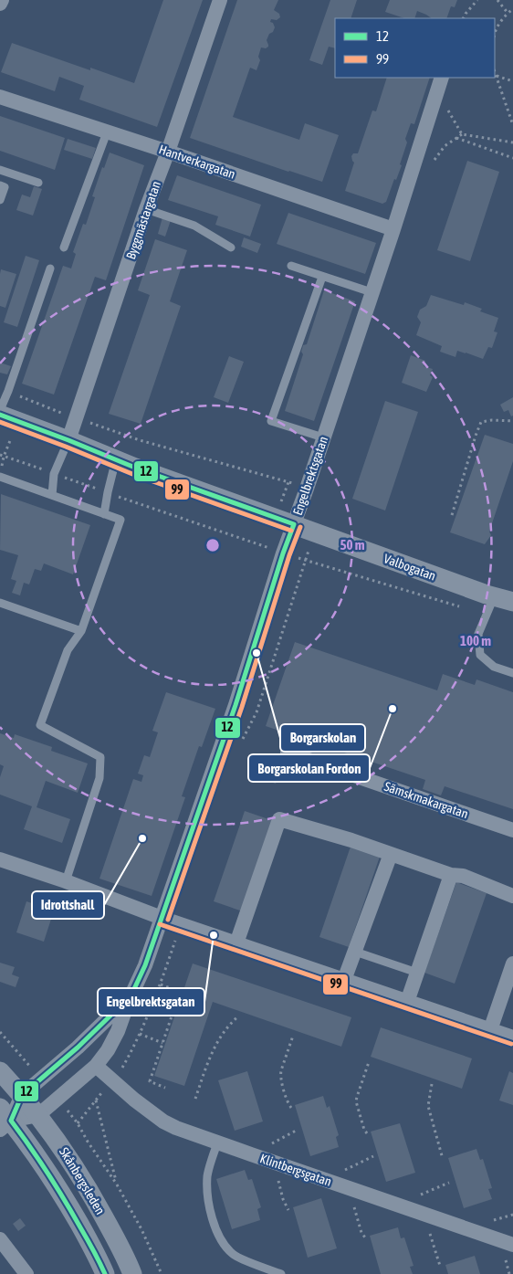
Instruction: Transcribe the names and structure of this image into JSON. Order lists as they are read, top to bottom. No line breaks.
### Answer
{"streets":{"street":["Hantverkargatan","Byggmästargatan","Engelbrektsgatan","Valbogatan","Sämskmakargatan","Klintbergsgatan","Skånbergsleden"]},"crossings":[["Hantverkargatan","Byggmästargatan"],["Hantverkargatan","Engelbrektsgatan"],["Byggmästargatan","Valbogatan"],["Engelbrektsgatan","Valbogatan"],["Engelbrektsgatan","Klintbergsgatan"],["Engelbrektsgatan","Skånbergsleden"]],"places":["Borgarskolan","Borgarskolan Fordon","Idrottshall","Engelbrektsgatan"],"lines":["transit line 12","transit line 99"],"legend":["12","99"],"rings":["50 m","100 m"]}
